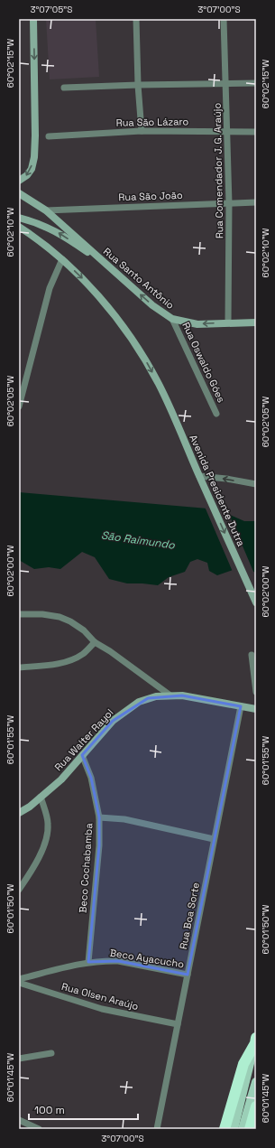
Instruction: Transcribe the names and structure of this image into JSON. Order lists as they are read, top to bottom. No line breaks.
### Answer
{"streets":{"street":["Rua São Lázaro","Rua Comendador J. G. Araújo","Rua São João","Rua Santo Antônio","Rua Oswaldo Góes","Avenida Presidente Dutra","Rua Walter Rayol","Beco Cochabamba","Rua Boa Sorte","Beco Ayacucho","Rua Olsen Araújo"]},"crossings":[["Rua São Lázaro","Rua Comendador J. G. Araújo"],["Rua Comendador J. G. Araújo","Rua São João"],["Rua Comendador J. G. Araújo","Rua Santo Antônio"],["Rua São João","Rua Santo Antônio"],["Rua Santo Antônio","Rua Oswaldo Góes"],["Rua Walter Rayol","Beco Cochabamba"],["Rua Walter Rayol","Rua Boa Sorte"],["Beco Cochabamba","Beco Ayacucho"],["Rua Boa Sorte","Beco Ayacucho"],["Rua Boa Sorte","Rua Olsen Araújo"]],"one_way":["Rua Santo Antônio","Avenida Presidente Dutra"],"water":["São Raimundo"],"scale_bar":"100 m","coordinates":["3°07'05\"S","3°07'00\"S","60°02'15\"W","60°02'10\"W","60°02'05\"W","60°02'00\"W","60°01'55\"W","60°01'50\"W","60°01'45\"W"]}
